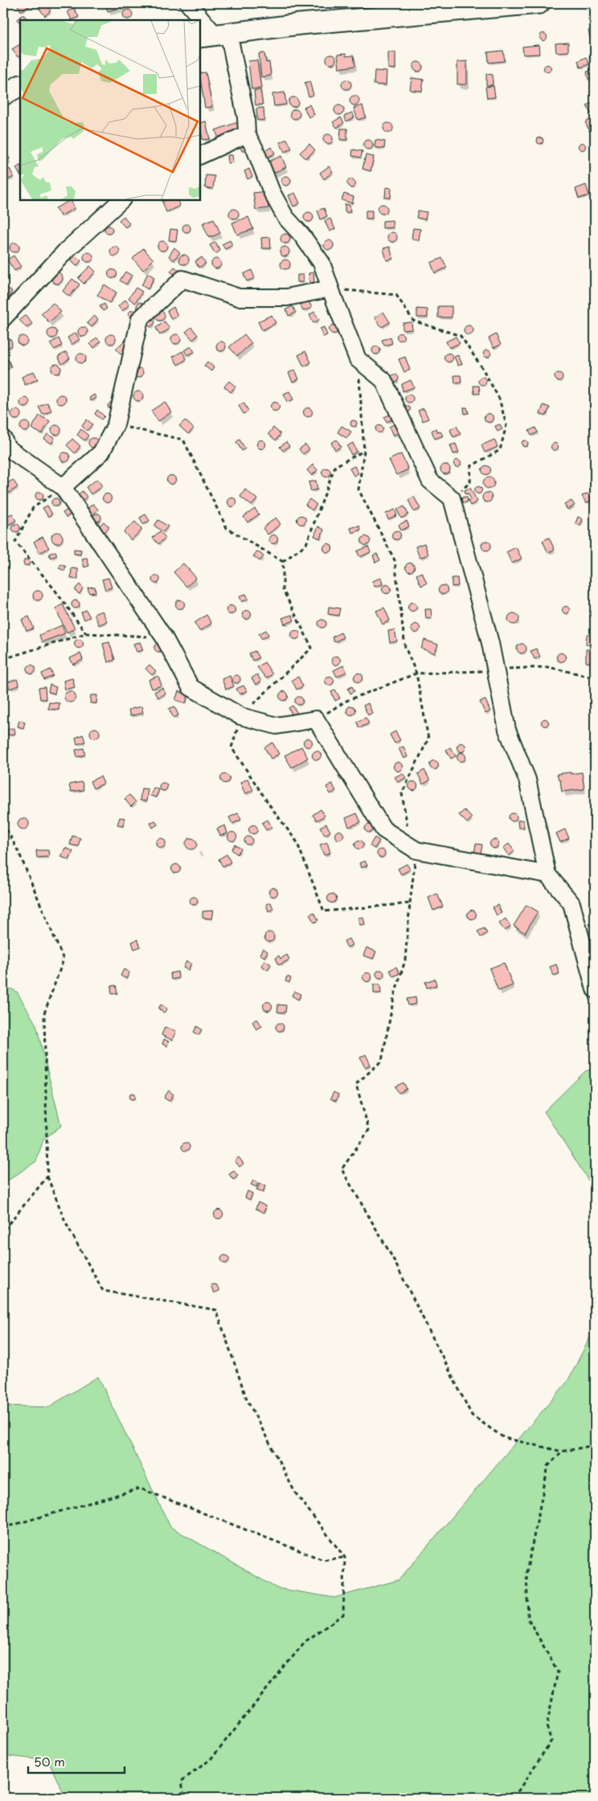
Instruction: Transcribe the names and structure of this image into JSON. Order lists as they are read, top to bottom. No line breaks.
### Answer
{"scale_bar":"50 m"}
